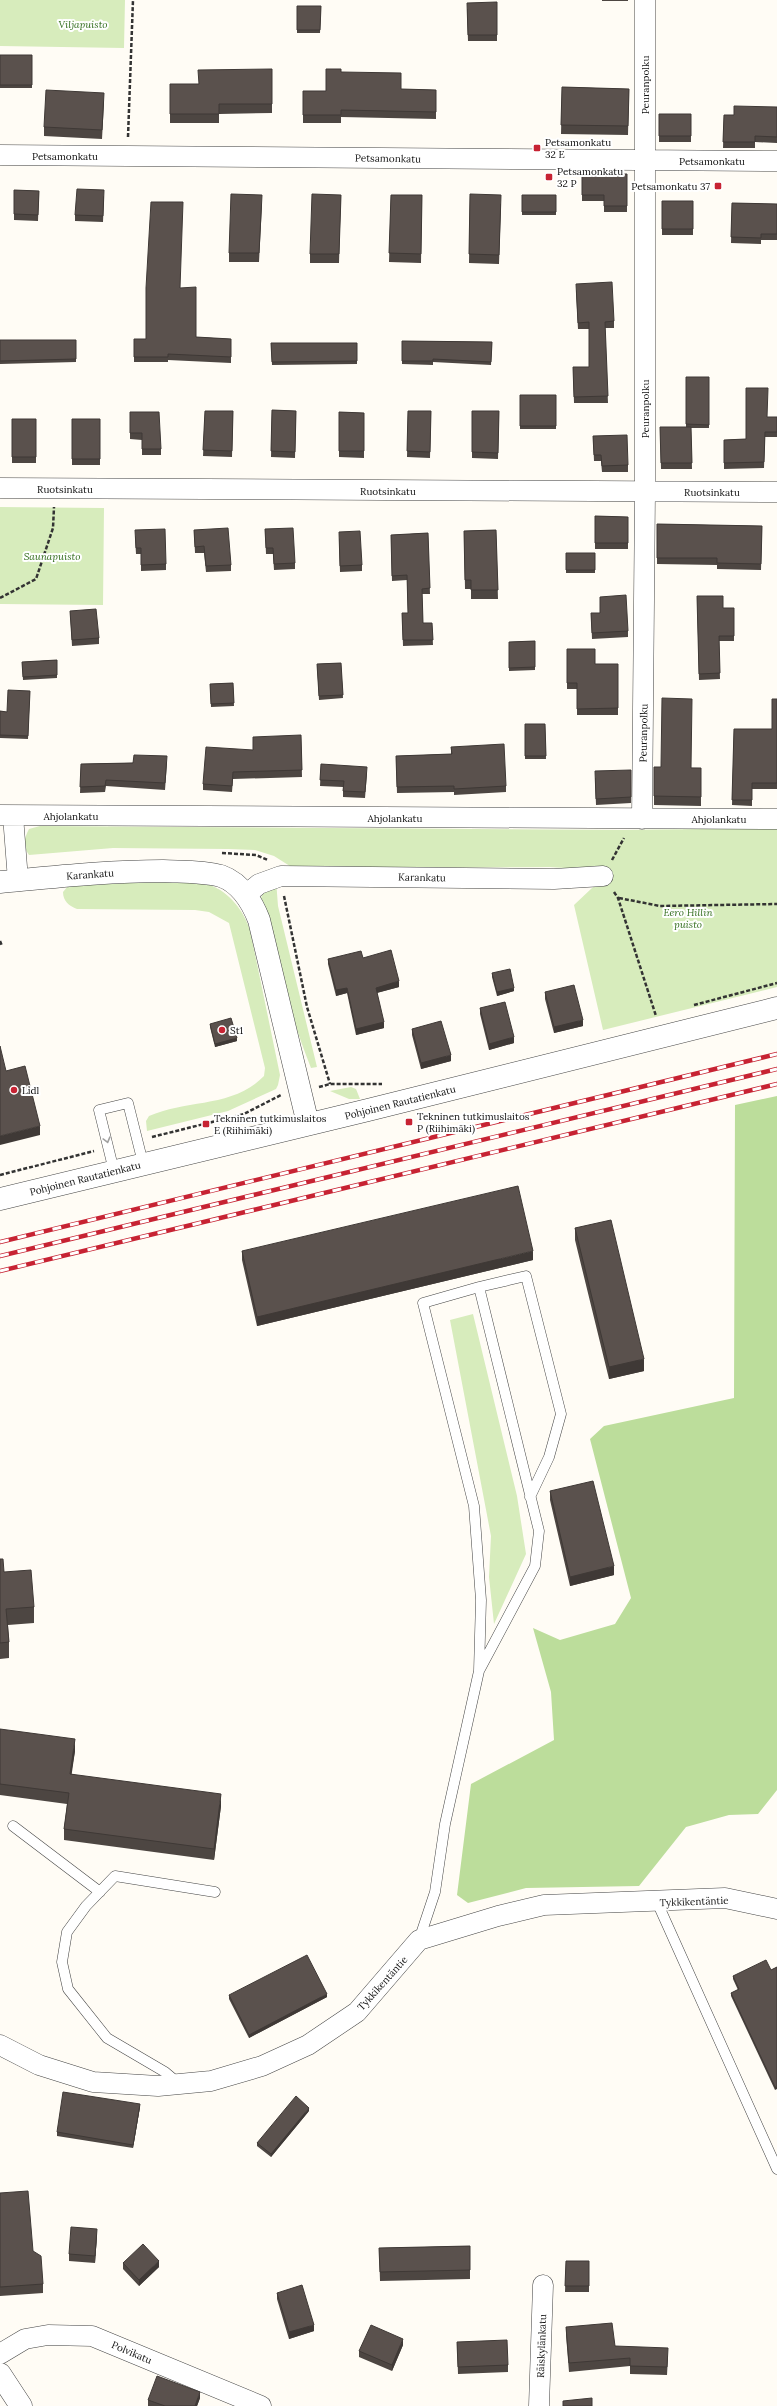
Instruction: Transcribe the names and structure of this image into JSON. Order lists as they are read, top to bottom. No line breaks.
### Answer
{"streets":{"street":["Peuranpolku","Petsamonkatu","Ruotsinkatu","Ahjolankatu","Karankatu","Pohjoinen Rautatienkatu","Tykkikentäntie","Räiskylänkatu","Polvikatu"]},"crossings":[["Peuranpolku","Petsamonkatu"],["Peuranpolku","Ruotsinkatu"],["Peuranpolku","Ahjolankatu"],["Ahjolankatu","Karankatu"],["Karankatu","Pohjoinen Rautatienkatu"]],"parks":["Viljapuisto","Saunapuisto","Eero Hillin puisto"],"places":{"transit":["Petsamonkatu 32 E","Petsamonkatu 32 P","Petsamonkatu 37","Tekninen tutkimuslaitos P (Riihimäki)","Tekninen tutkimuslaitos E (Riihimäki)"],"other":["St1","Lidl"]}}
